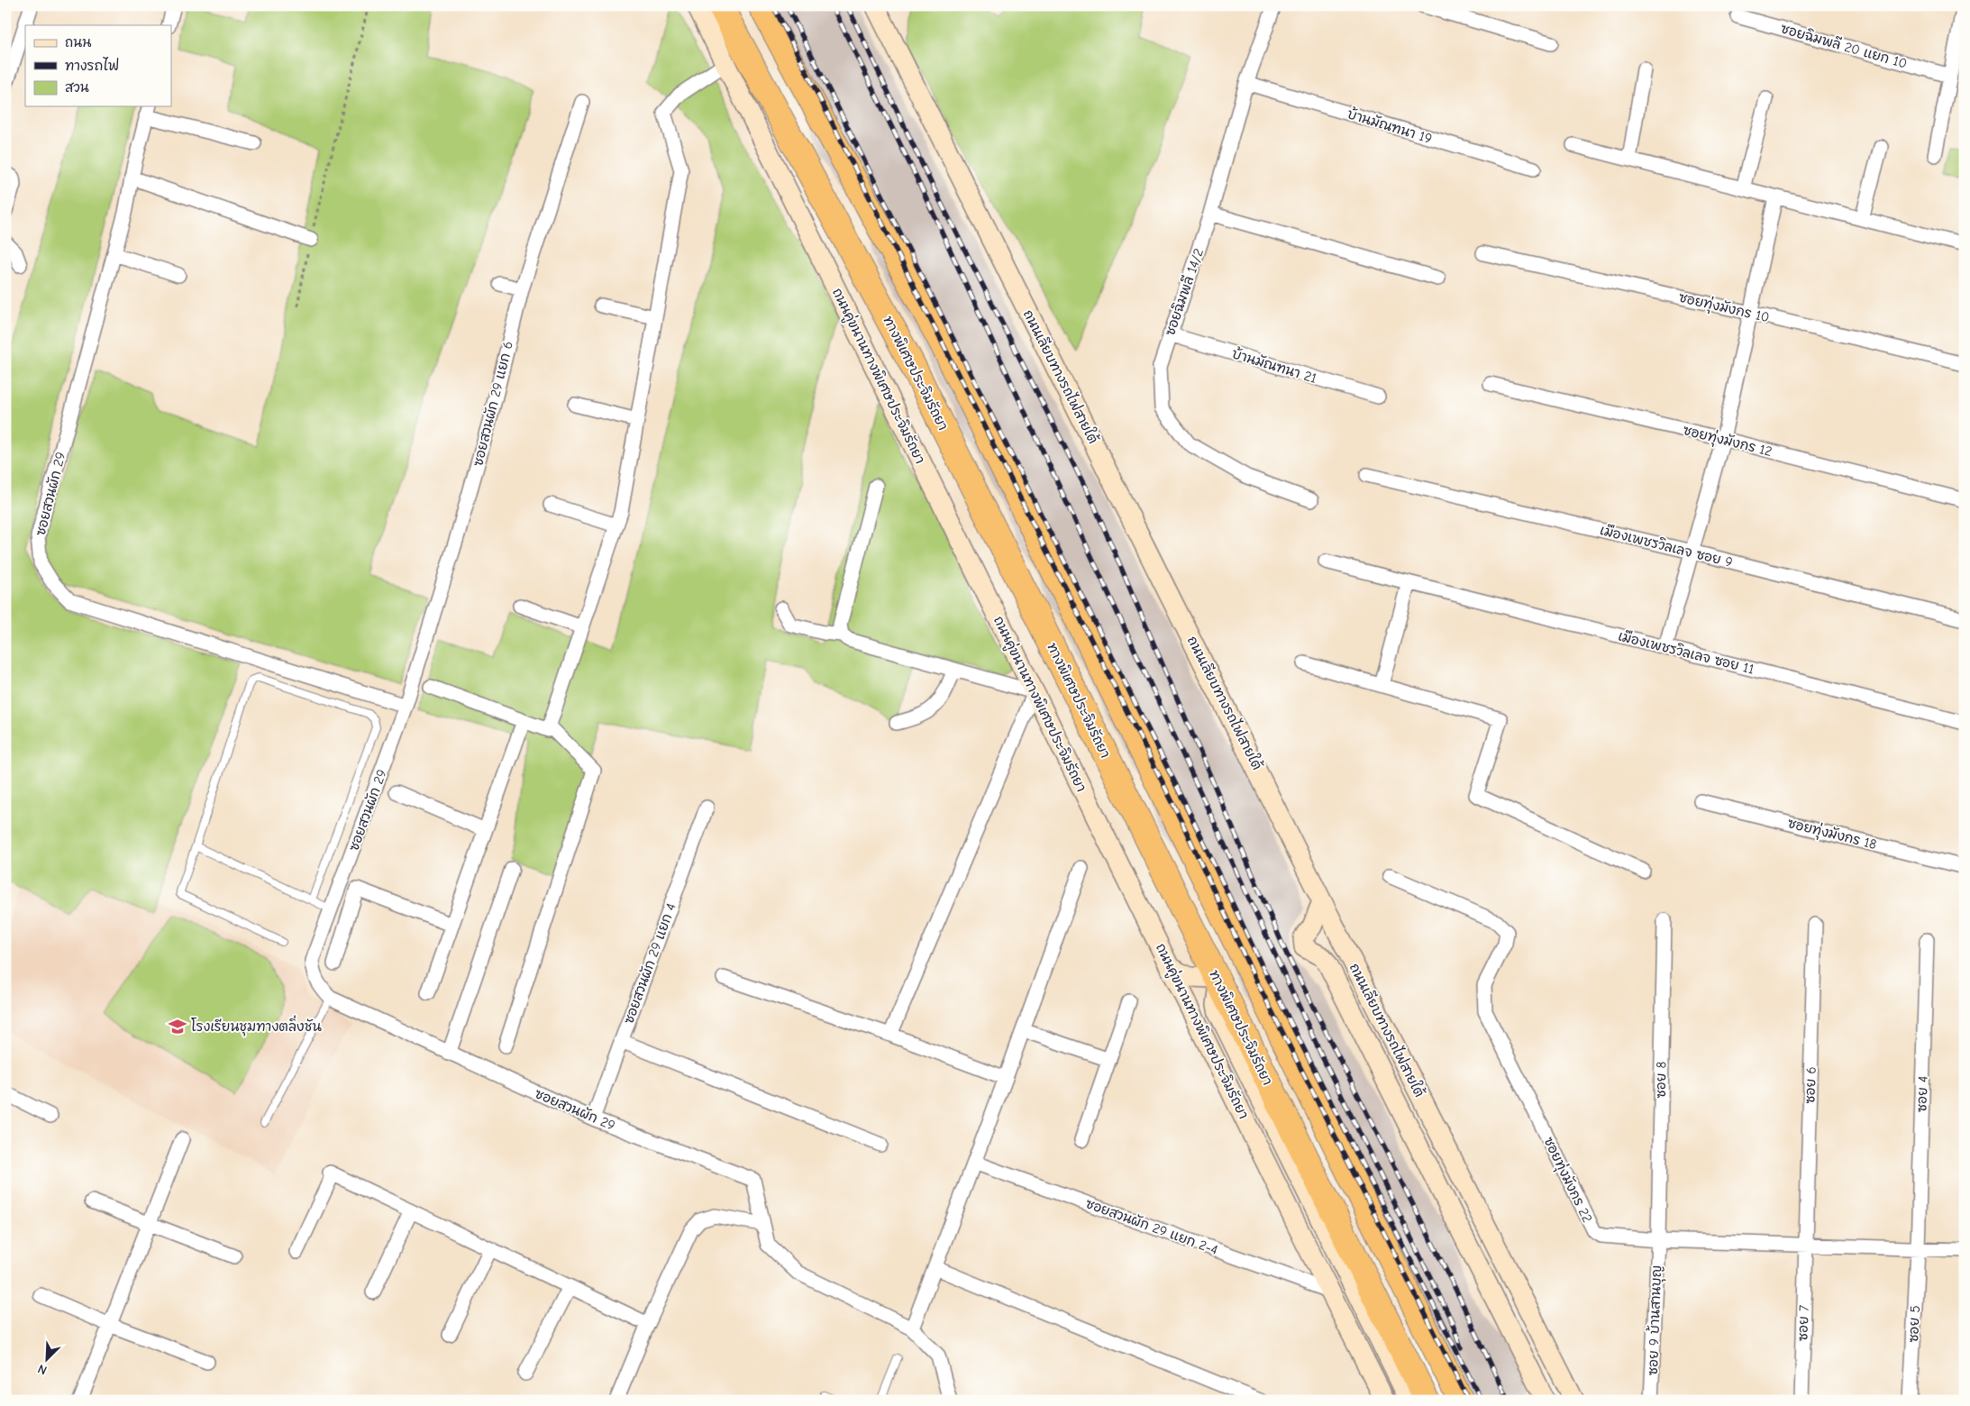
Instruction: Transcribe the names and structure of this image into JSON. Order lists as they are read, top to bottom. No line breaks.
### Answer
{"streets":{"highway":["ทางพิเศษประจิมรัถยา"],"main road":["ถนนคู่ขนานทางพิเศษประจิมรัถยา","ถนนเลียบทางรถไฟสายใต้"],"street":["ซอยฉิมพลี 20 แยก 10","บ้านมัณฑนา 19","ซอยฉิมพลี 14/2","ซอยทุ่งมังกร 10","บ้านมัณฑนา 21","ซอยสวนผัก 29 แยก 6","ซอยทุ่งมังกร 12","ซอยสวนผัก 29","เมืองเพชรวิลเลจ ซอย 9","เมืองเพชรวิลเลจ ซอย 11","ซอยทุ่งมังกร 18","ซอยสวนผัก 29 แยก 4","ซอย 8","ซอย 6","ซอย 4","ซอยทุ่งมังกร 22","ซอยสวนผัก 29 แยก 2-4","ซอย 9 บ้านสานบุญ","ซอย 7","ซอย 5"]},"crossings":[["บ้านมัณฑนา 19","ซอยฉิมพลี 14/2"],["ซอยฉิมพลี 14/2","บ้านมัณฑนา 21"],["ถนนคู่ขนานทางพิเศษประจิมรัถยา","ซอยสวนผัก 29 แยก 2-4"],["ซอยสวนผัก 29 แยก 6","ซอยสวนผัก 29"],["ซอยสวนผัก 29","ซอยสวนผัก 29 แยก 4"],["ซอย 8","ซอยทุ่งมังกร 22"],["ซอย 8","ซอย 9 บ้านสานบุญ"],["ซอย 6","ซอยทุ่งมังกร 22"],["ซอย 6","ซอย 7"],["ซอย 4","ซอยทุ่งมังกร 22"],["ซอย 4","ซอย 5"],["ซอยทุ่งมังกร 22","ซอย 9 บ้านสานบุญ"],["ซอยทุ่งมังกร 22","ซอย 7"],["ซอยทุ่งมังกร 22","ซอย 5"]],"places":{"school or university":["โรงเรียนชุมทางตลิ่งชัน"]},"legend":["ถนน","ทางรถไฟ","สวน"],"north":"bottom left"}
